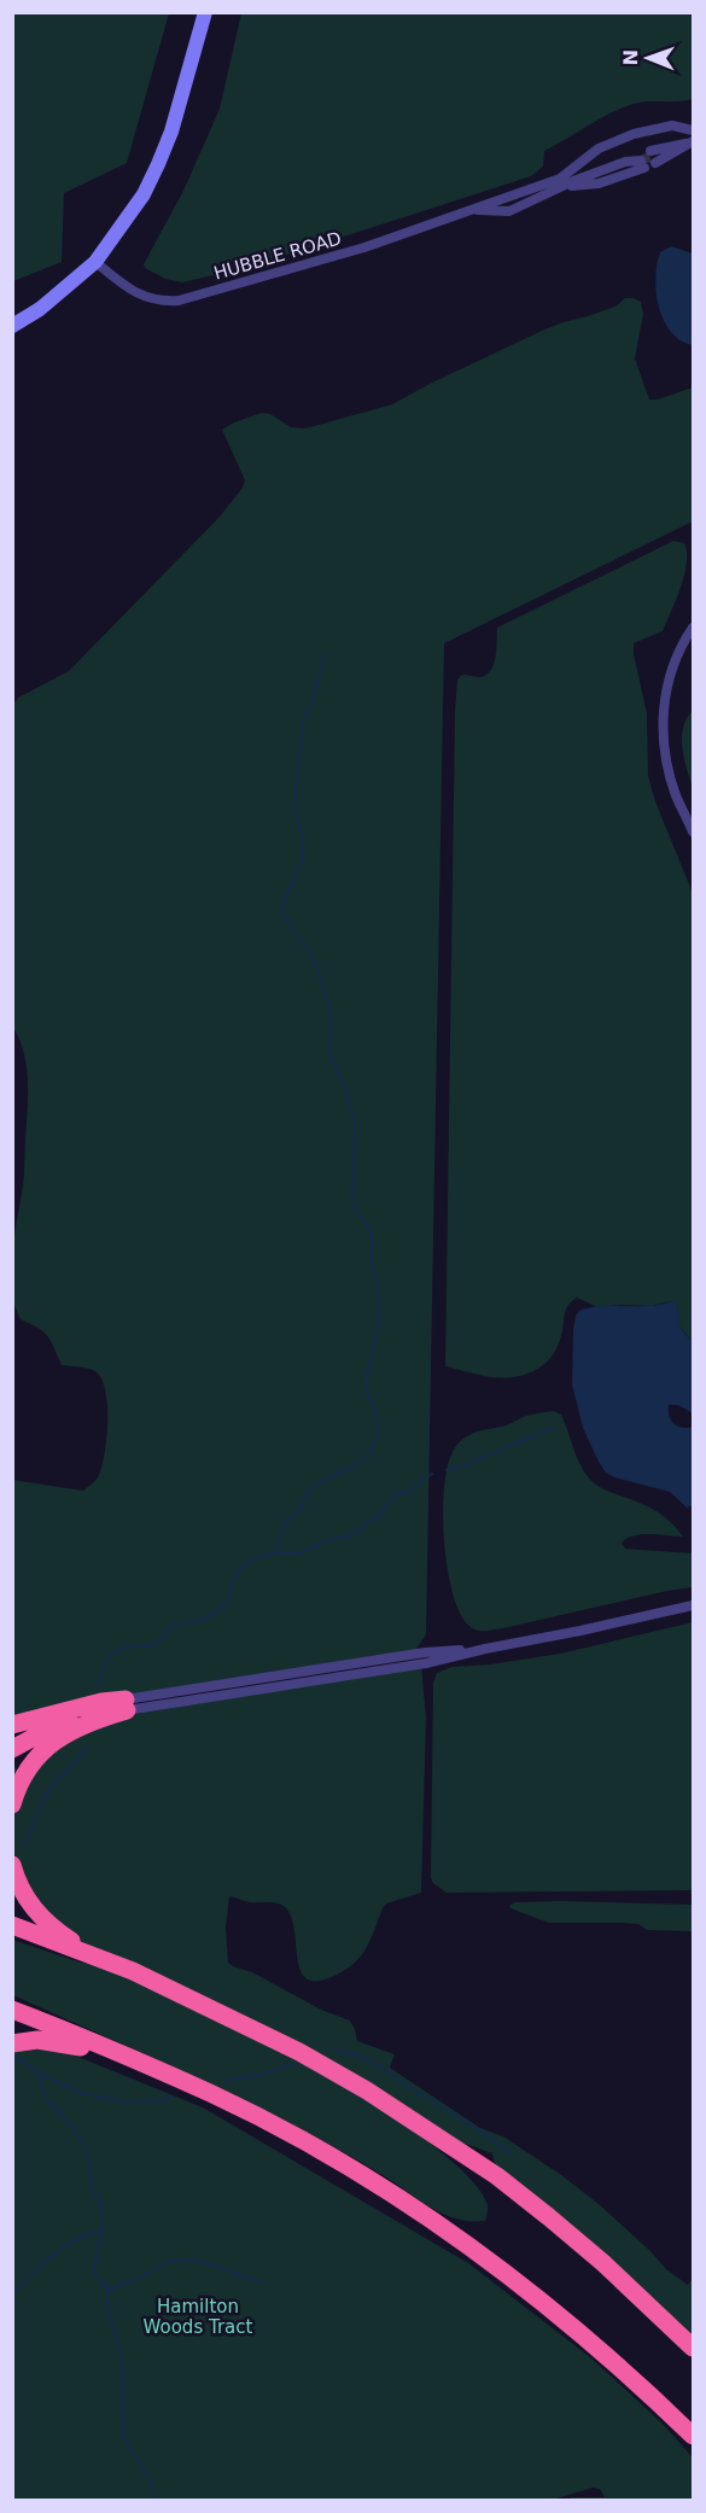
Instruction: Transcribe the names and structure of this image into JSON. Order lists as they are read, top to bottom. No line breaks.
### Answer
{"streets":{"street":["HUBBLE ROAD"]},"parks":["Hamilton Woods Tract"],"north":"left"}
